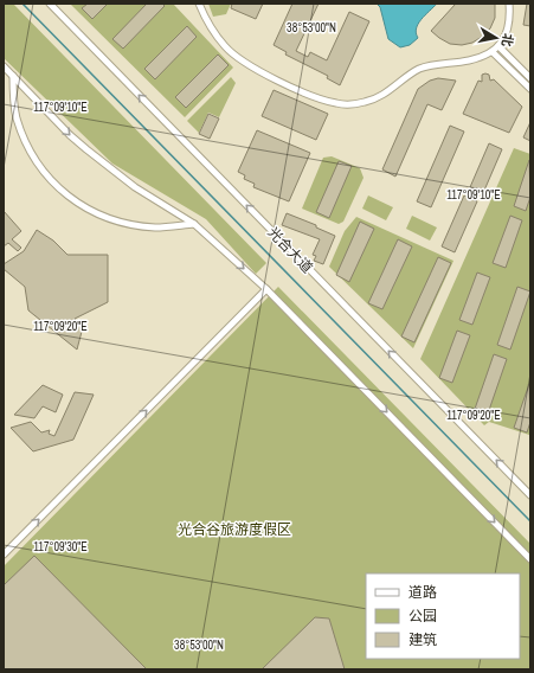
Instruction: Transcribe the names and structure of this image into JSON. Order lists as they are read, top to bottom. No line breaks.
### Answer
{"streets":{"street":["光合大道"]},"parks":["光合谷旅游度假区"],"legend":["道路","公园","建筑"],"north":"right","coordinates":["38°53'00\"N","117°09'10\"E","117°09'20\"E","117°09'30\"E"]}
